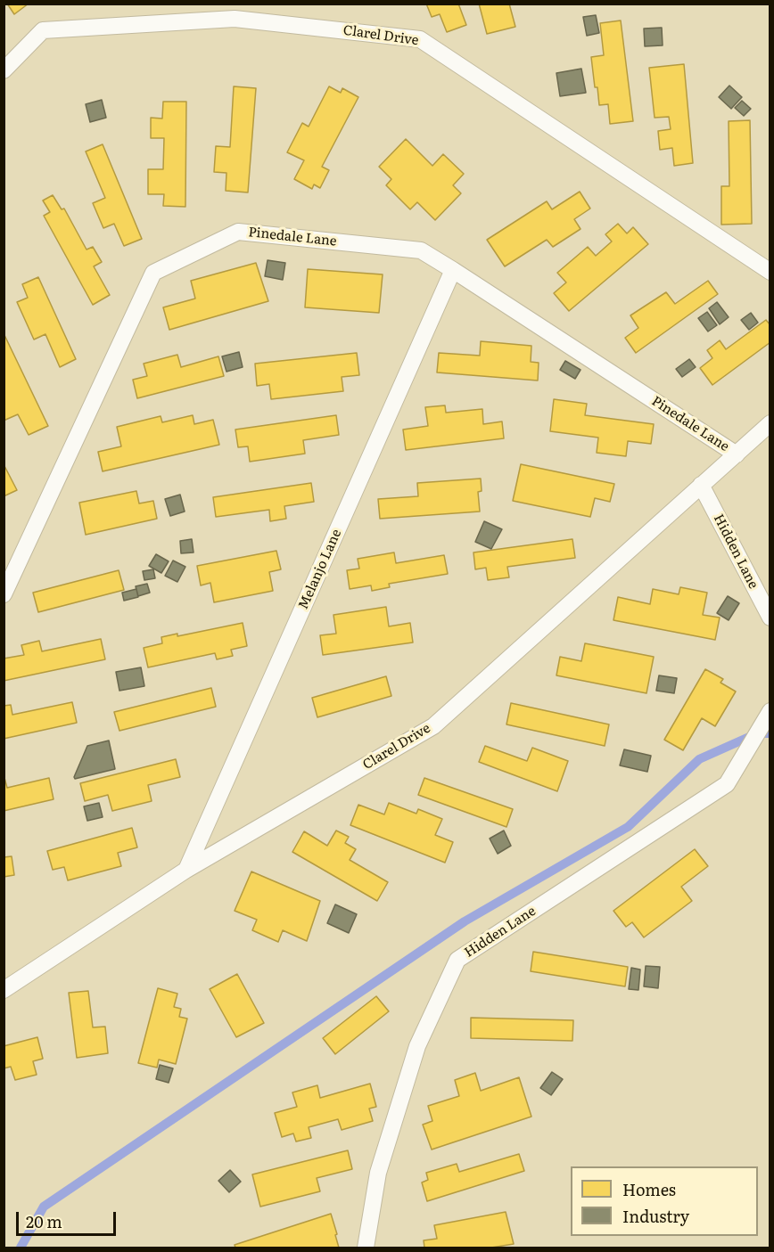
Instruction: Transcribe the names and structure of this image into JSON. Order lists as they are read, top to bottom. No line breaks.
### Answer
{"streets":{"lane":["Clarel Drive","Pinedale Lane","Hidden Lane","Melanjo Lane"]},"crossings":[["Clarel Drive","Pinedale Lane"],["Clarel Drive","Hidden Lane"],["Clarel Drive","Melanjo Lane"],["Pinedale Lane","Melanjo Lane"]],"legend":["Homes","Industry"],"scale_bar":"20 m"}
